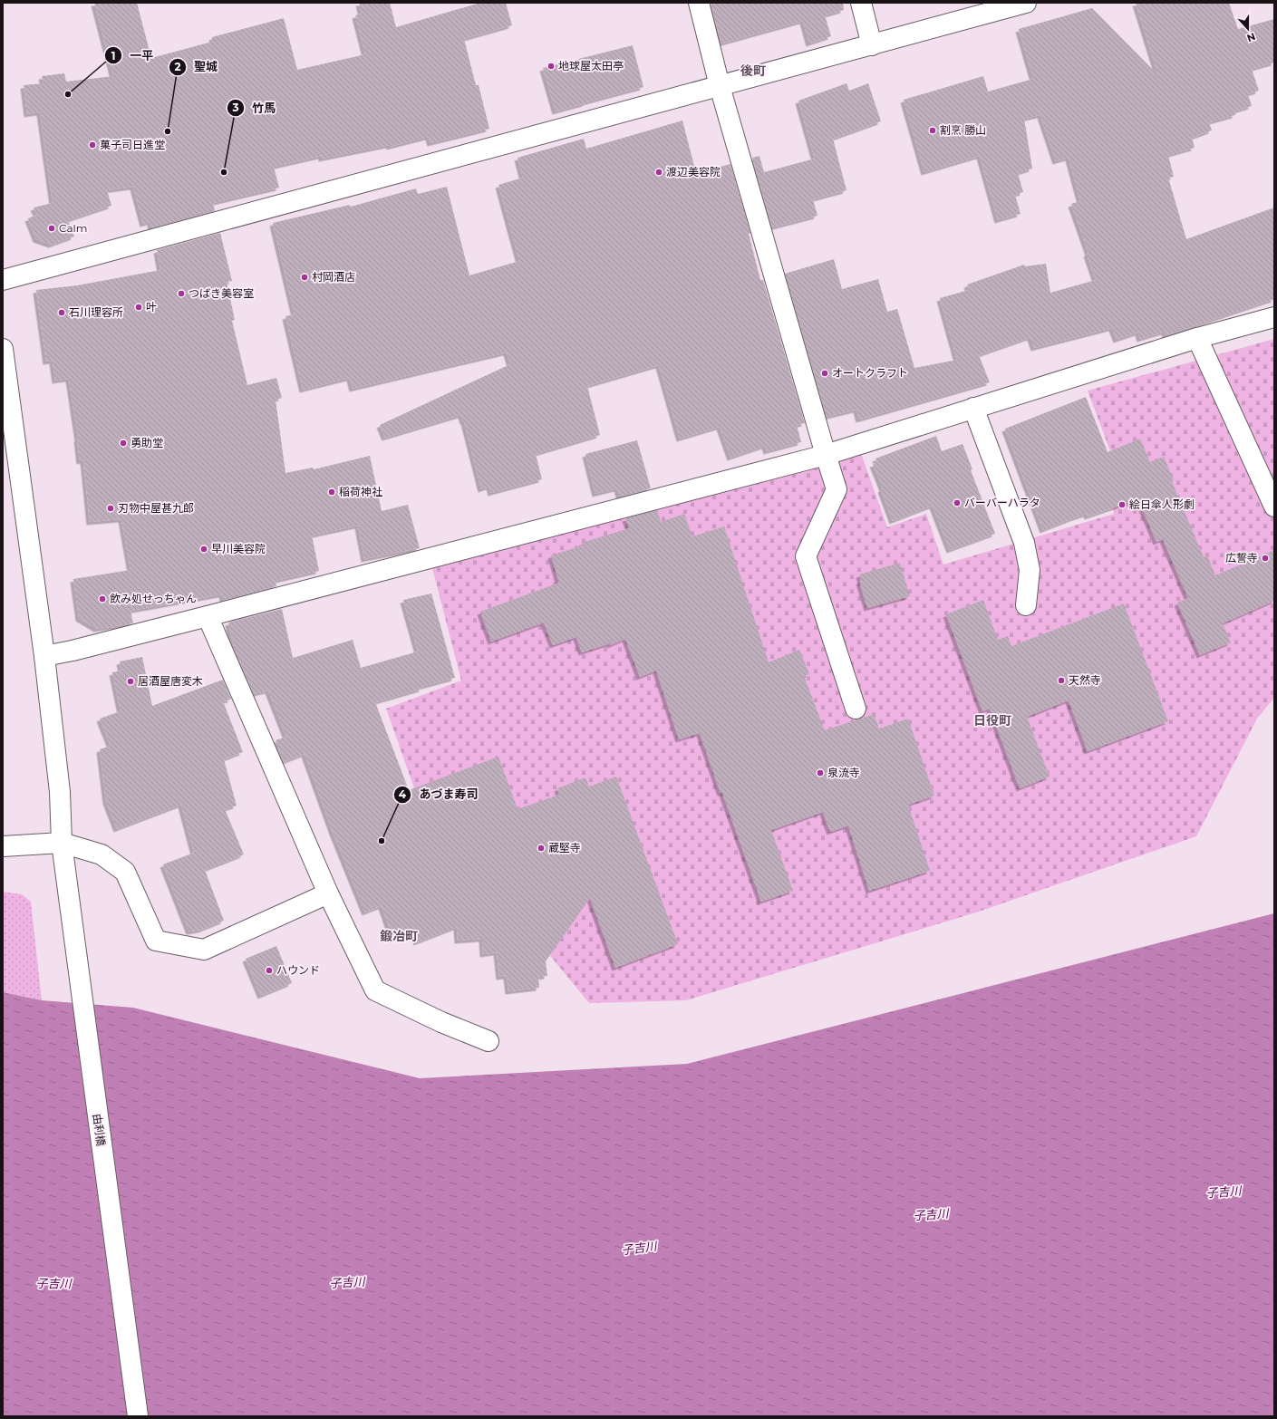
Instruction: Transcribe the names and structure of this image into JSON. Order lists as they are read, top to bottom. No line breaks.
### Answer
{"streets":{"street":["由利橋"]},"districts":["後町","日役町","鍛冶町"],"water":["子吉川"],"places":["地球屋太田亭","一平","割烹 勝山","聖城","菓子司日進堂","竹馬","渡辺美容院","Calm","村岡酒店","つばき美容室","叶","石川理容所","オートクラフト","勇助堂","稲荷神社","バーバーハラタ","絵日傘人形劇","刃物中屋甚九郎","早川美容院","広誓寺","飲み処せっちゃん","天然寺","居酒屋唐変木","泉流寺","あづま寿司","蔵堅寺","ハウンド"],"north":"bottom"}
